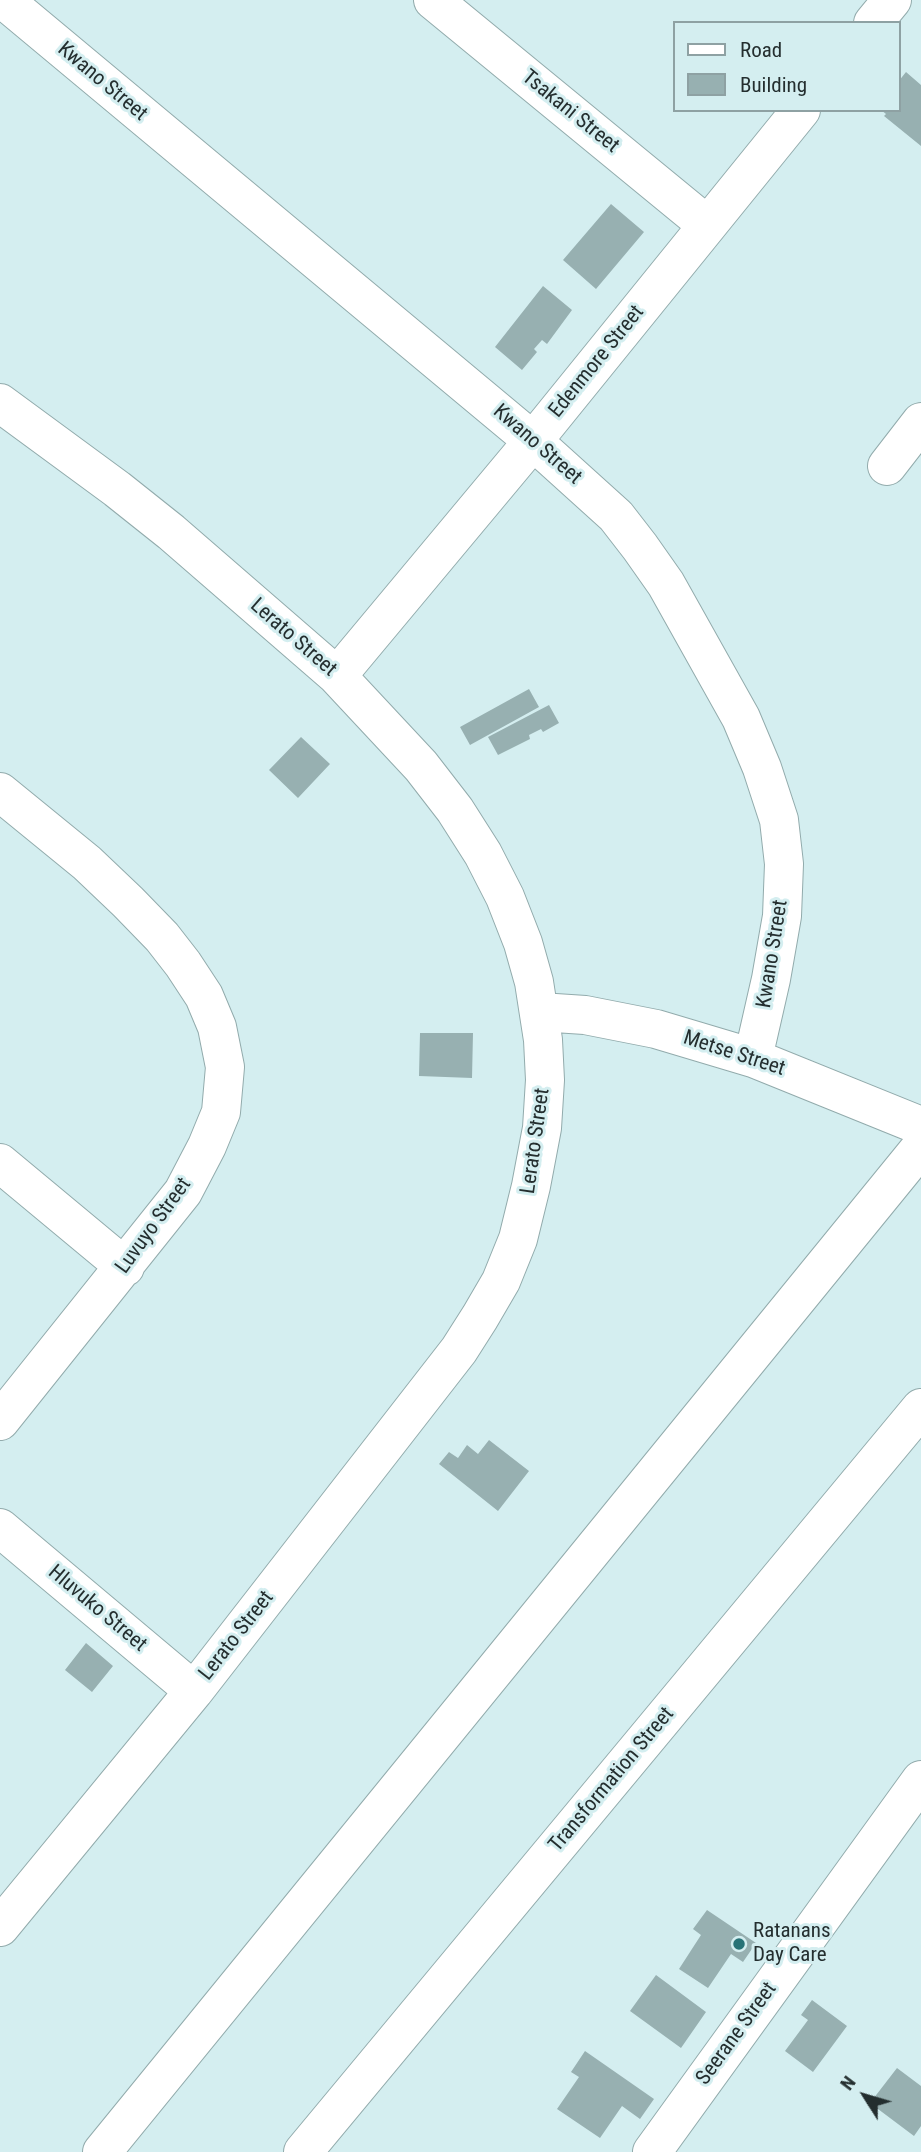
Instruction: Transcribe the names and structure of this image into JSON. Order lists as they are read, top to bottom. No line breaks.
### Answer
{"streets":{"street":["Kwano Street","Tsakani Street","Edenmore Street","Lerato Street","Metse Street","Luvuyo Street","Hluvuko Street","Transformation Street","Seerane Street"]},"crossings":[["Kwano Street","Edenmore Street"],["Kwano Street","Metse Street"],["Tsakani Street","Edenmore Street"],["Edenmore Street","Lerato Street"],["Lerato Street","Metse Street"],["Lerato Street","Hluvuko Street"]],"places":["Ratanans Day Care"],"legend":["Road","Building"],"north":"top left"}
